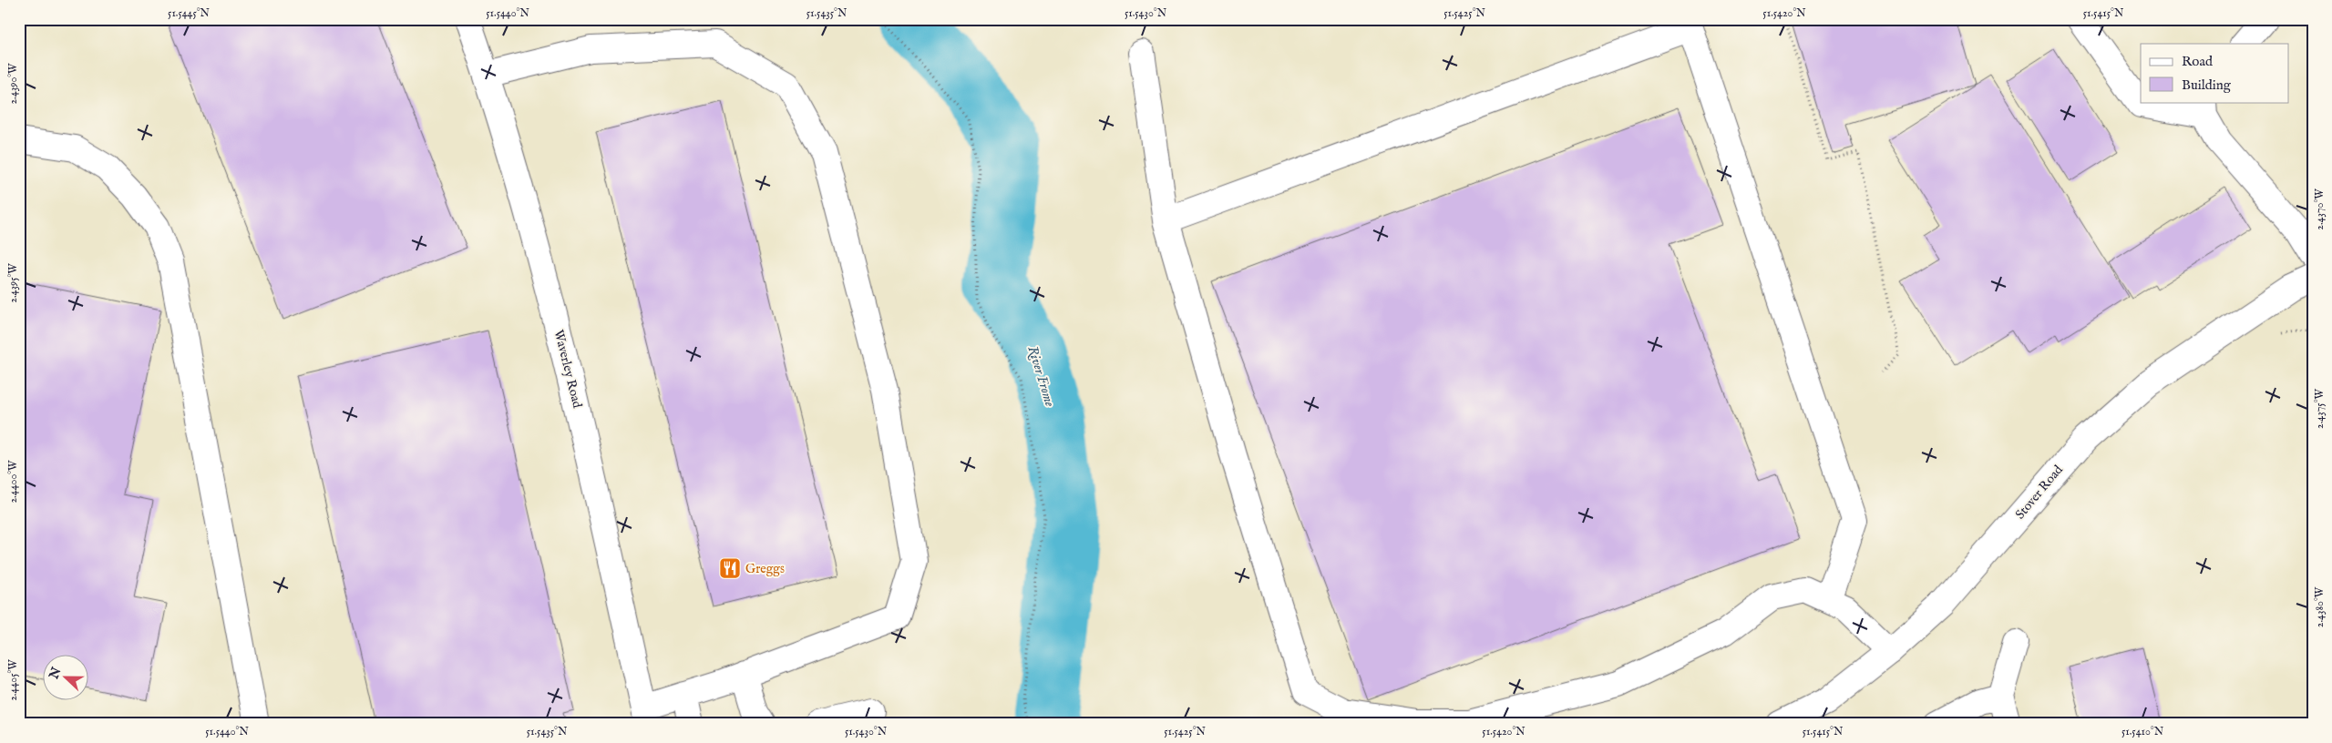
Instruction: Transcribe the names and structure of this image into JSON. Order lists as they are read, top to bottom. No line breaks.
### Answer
{"streets":{"street":["Waverley Road","Stover Road"]},"water":["River Frome"],"places":{"restaurant":["Greggs"]},"legend":["Road","Building"],"north":"left","coordinates":["51.5445°N","51.5440°N","51.5435°N","51.5430°N","51.5425°N","51.5420°N","51.5415°N","2.4390°W","2.4370°W","2.4395°W","2.4375°W","2.4400°W","2.4380°W","2.4405°W","51.5410°N"]}
